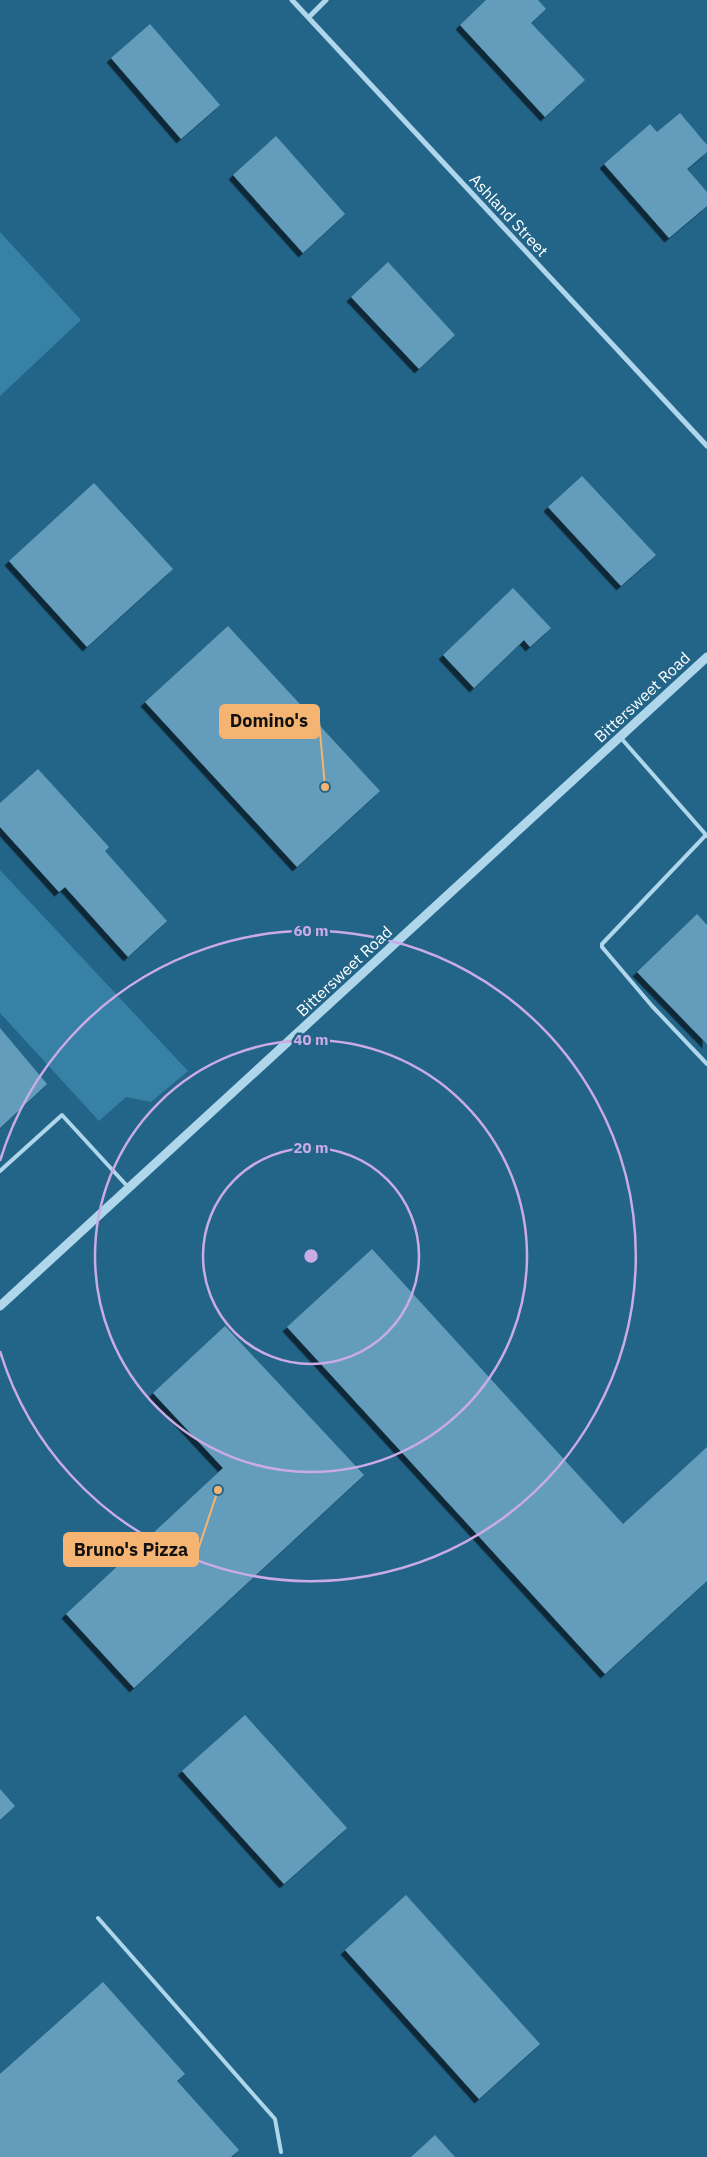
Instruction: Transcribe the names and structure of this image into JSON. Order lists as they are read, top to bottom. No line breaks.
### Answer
{"streets":{"street":["Ashland Street","Bittersweet Road"]},"places":["Domino's","Bruno's Pizza"],"rings":["60 m","40 m","20 m"]}
